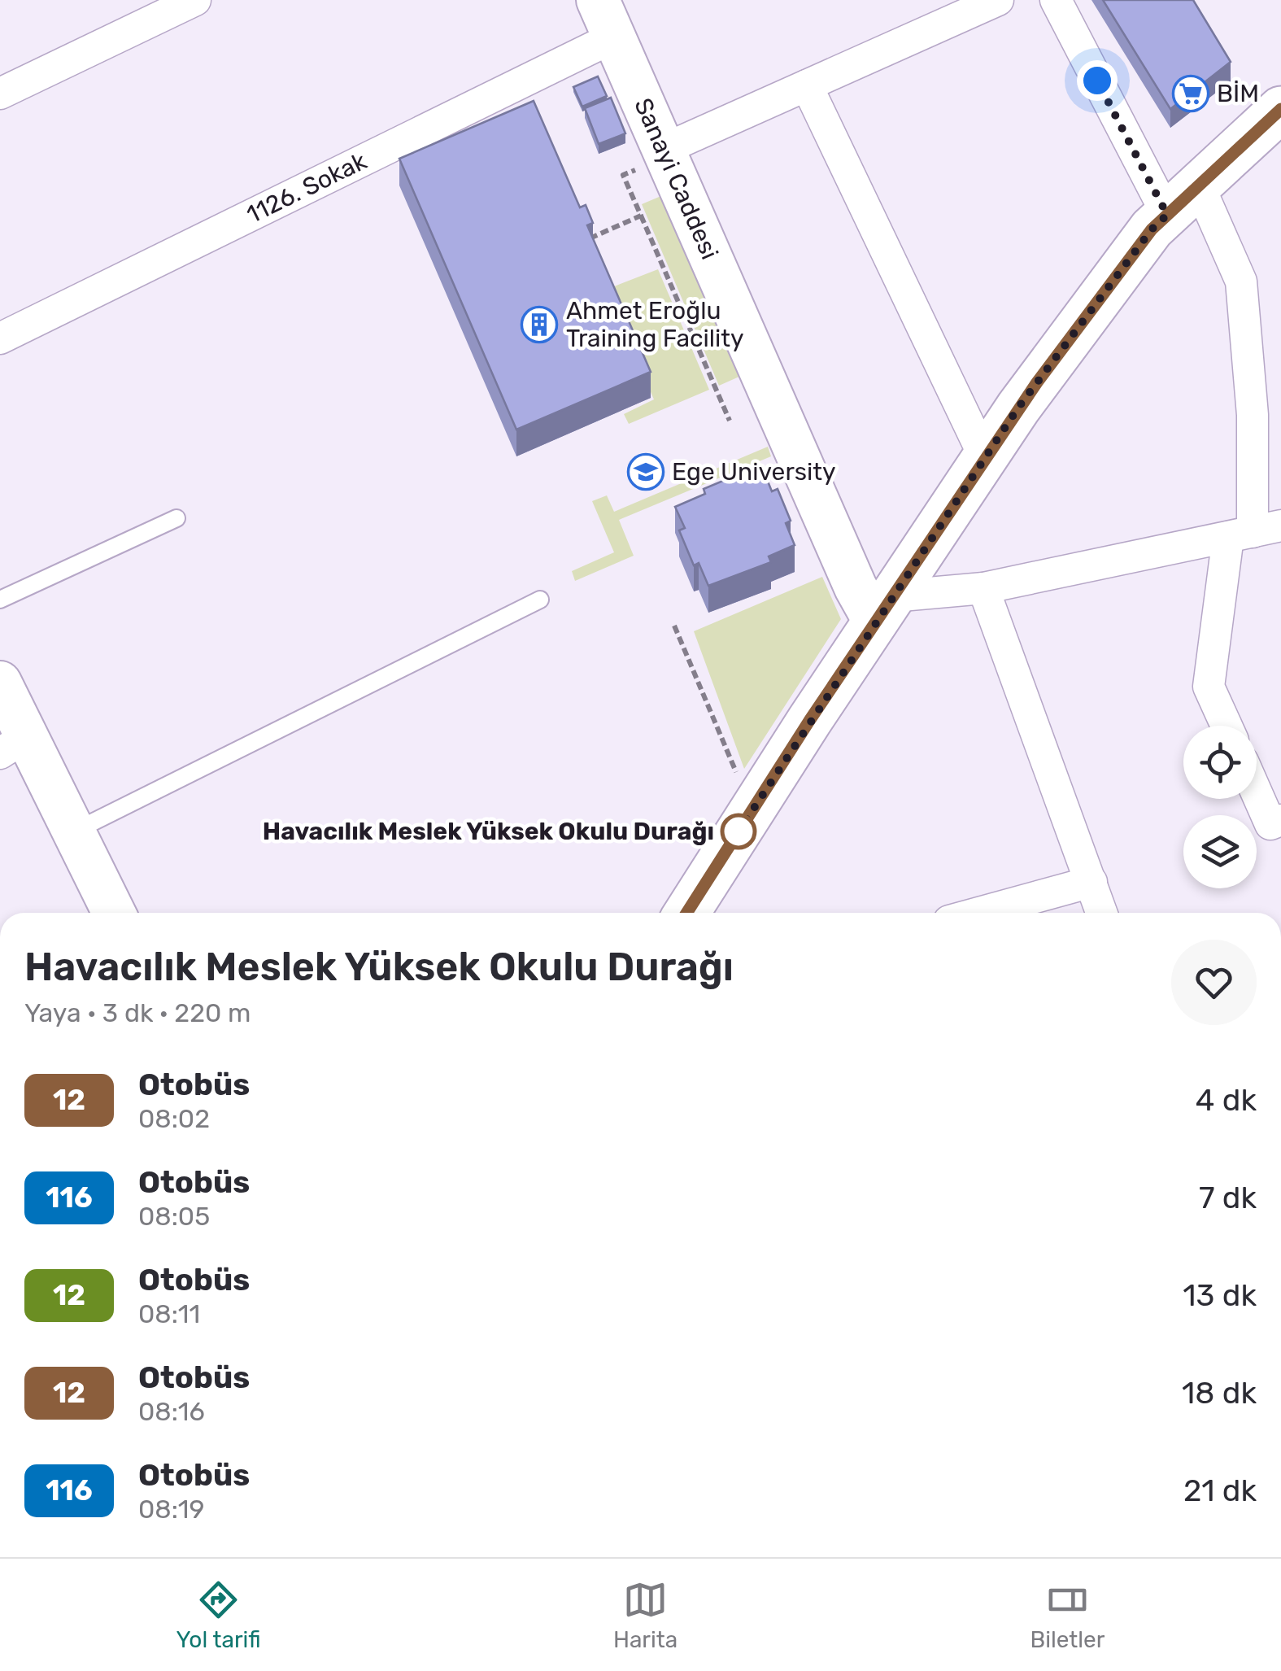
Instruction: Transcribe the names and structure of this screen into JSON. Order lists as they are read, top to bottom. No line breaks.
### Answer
{"streets":{"street":["Sanayi Caddesi","1126. Sokak"]},"crossings":[["Sanayi Caddesi","1126. Sokak"]],"places":{"supermarket":["BİM"],"building":["Ahmet Eroğlu Training Facility"],"school or university":["Ege University"],"other":["Havacılık Meslek Yüksek Okulu Durağı"]},"lines":["bus line 12"],"page":{"heading":["Havacılık Meslek Yüksek Okulu Durağı","Yaya · 3 dk · 220 m"],"list":[{"mark":"12","name":"Otobüs","note":"08:02","value":"4 dk"},{"mark":"116","name":"Otobüs","note":"08:05","value":"7 dk"},{"mark":"12","name":"Otobüs","note":"08:11","value":"13 dk"},{"mark":"12","name":"Otobüs","note":"08:16","value":"18 dk"},{"mark":"116","name":"Otobüs","note":"08:19","value":"21 dk"}],"tabs":["Yol tarifi","Harita","Biletler"]}}
